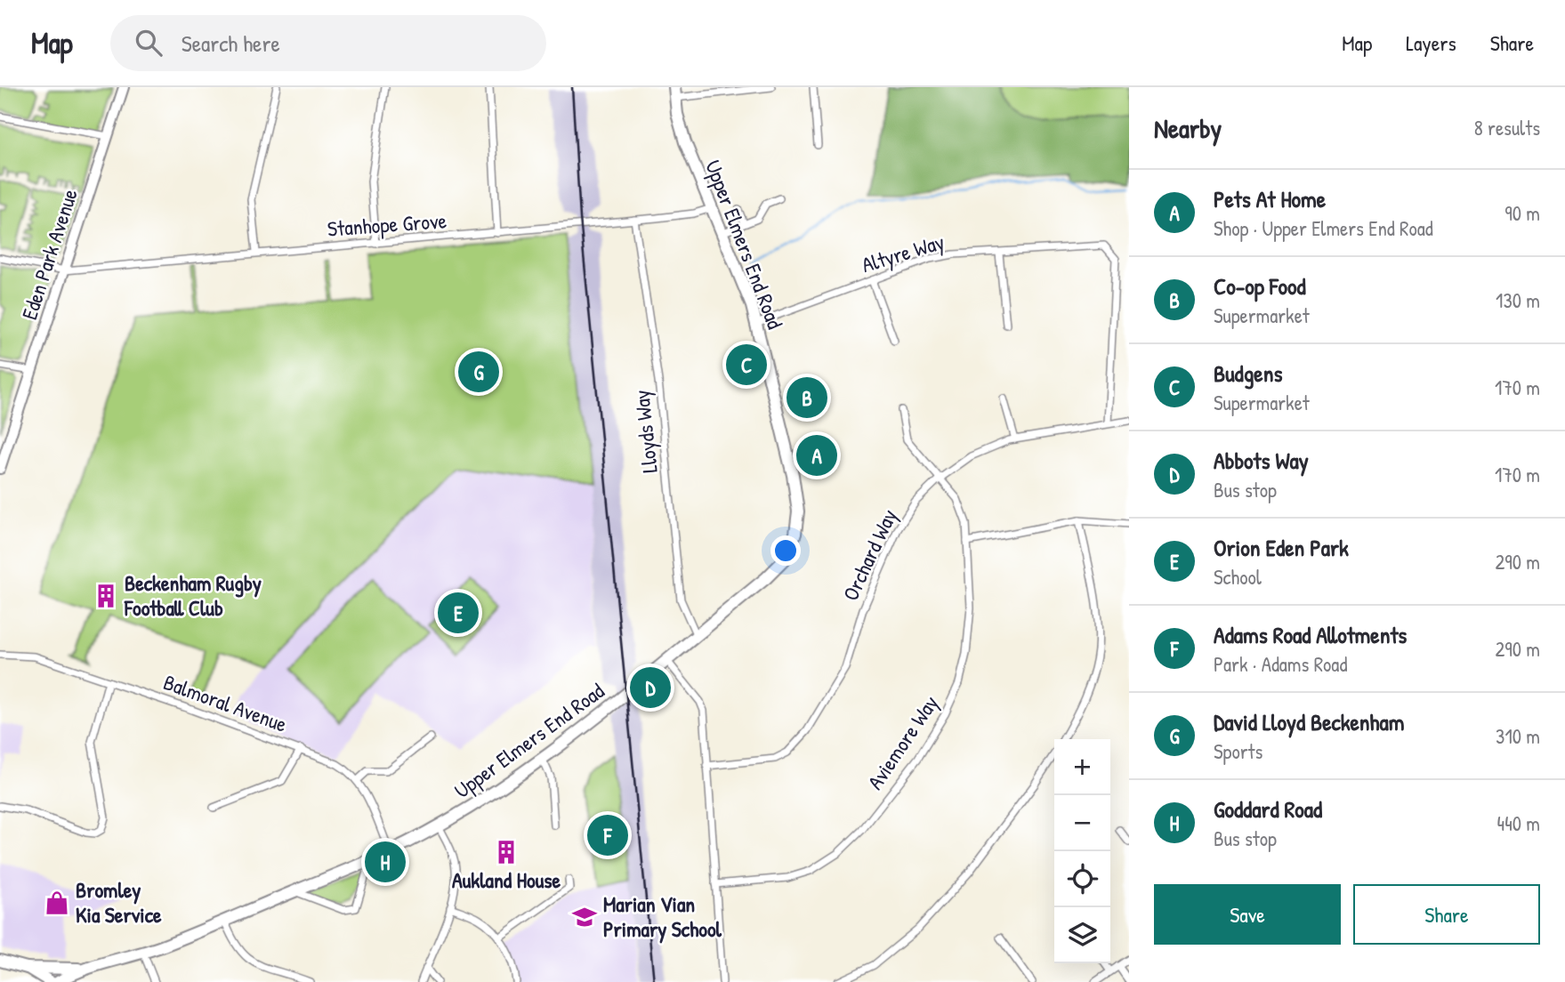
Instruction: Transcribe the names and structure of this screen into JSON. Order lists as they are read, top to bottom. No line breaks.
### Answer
{"streets":{"main road":["Upper Elmers End Road"],"street":["Stanhope Grove","Altyre Way","Eden Park Avenue","Lloyds Way","Orchard Way","Balmoral Avenue","Aviemore Way"]},"crossings":[["Stanhope Grove","Upper Elmers End Road"],["Stanhope Grove","Eden Park Avenue"],["Stanhope Grove","Lloyds Way"],["Upper Elmers End Road","Altyre Way"],["Upper Elmers End Road","Lloyds Way"],["Altyre Way","Orchard Way"],["Orchard Way","Aviemore Way"]],"places":{"building":["Beckenham Rugby Football Club","Aukland House"],"shop":["Bromley Kia Service"],"school or university":["Marian Vian Primary School"]},"page":{"header":"Map","search":"Search here","nav":["Map","Layers","Share"],"heading":["Nearby","8 results"],"list":[{"mark":"A","name":"Pets At Home","note":"Shop · Upper Elmers End Road","value":"90 m"},{"mark":"B","name":"Co-op Food","note":"Supermarket","value":"130 m"},{"mark":"C","name":"Budgens","note":"Supermarket","value":"170 m"},{"mark":"D","name":"Abbots Way","note":"Bus stop","value":"170 m"},{"mark":"E","name":"Orion Eden Park","note":"School","value":"290 m"},{"mark":"F","name":"Adams Road Allotments","note":"Park · Adams Road","value":"290 m"},{"mark":"G","name":"David Lloyd Beckenham","note":"Sports","value":"310 m"},{"mark":"H","name":"Goddard Road","note":"Bus stop","value":"440 m"}],"pins":["C","G","B","A","E","D","F","H"],"map_buttons":["+","−"],"buttons":["Save","Share"]}}
